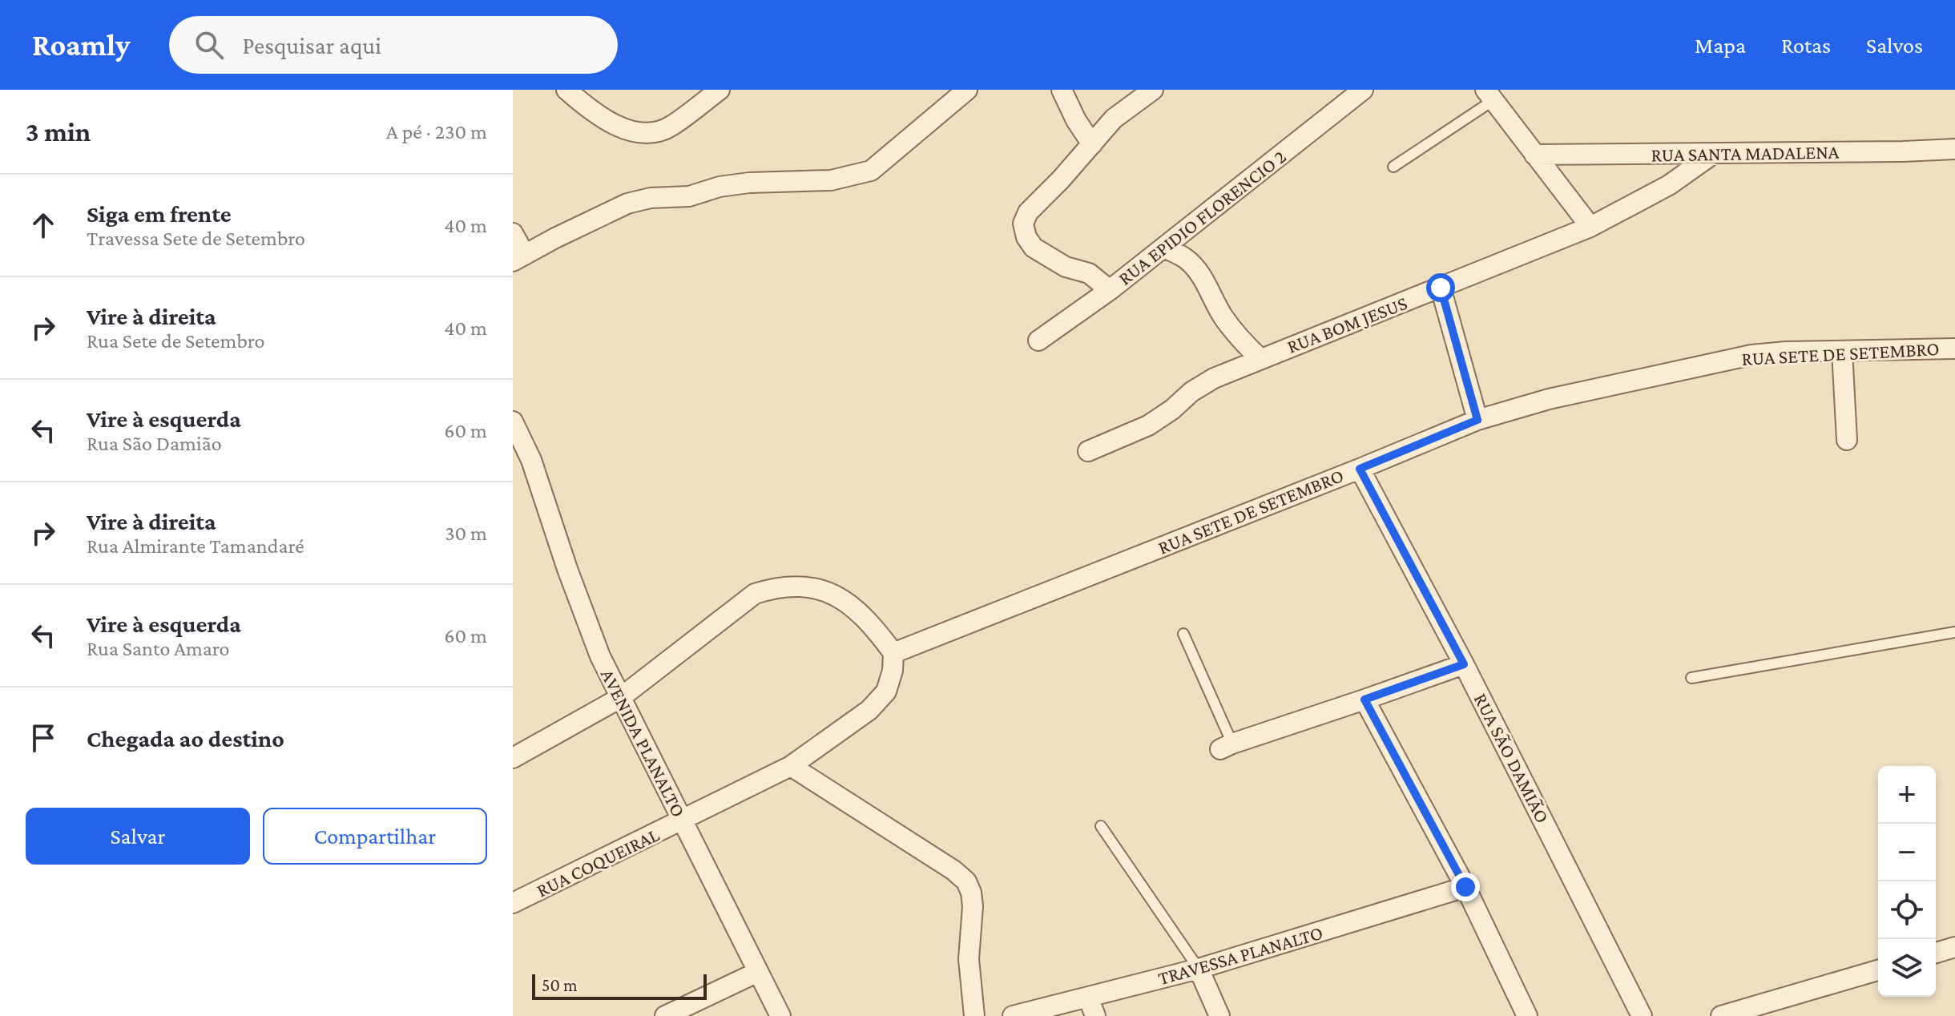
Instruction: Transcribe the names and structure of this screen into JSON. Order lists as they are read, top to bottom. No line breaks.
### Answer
{"streets":{"street":["RUA SANTA MADALENA","RUA EPIDIO FLORENCIO 2","RUA BOM JESUS","RUA SETE DE SETEMBRO","AVENIDA PLANALTO","RUA SÃO DAMIÃO","RUA COQUEIRAL","TRAVESSA PLANALTO"]},"crossings":[["RUA SANTA MADALENA","RUA BOM JESUS"],["RUA SETE DE SETEMBRO","RUA SÃO DAMIÃO"],["RUA SETE DE SETEMBRO","RUA COQUEIRAL"],["AVENIDA PLANALTO","RUA COQUEIRAL"]],"scale_bar":"50 m","page":{"header":"Roamly","search":"Pesquisar aqui","nav":["Mapa","Rotas","Salvos"],"heading":["3 min","A pé · 230 m"],"list":[["Siga em frente","Travessa Sete de Setembro","40 m"],["Vire à direita","Rua Sete de Setembro","40 m"],["Vire à esquerda","Rua São Damião","60 m"],["Vire à direita","Rua Almirante Tamandaré","30 m"],["Vire à esquerda","Rua Santo Amaro","60 m"],"Chegada ao destino"],"map_buttons":["+","−"],"buttons":["Salvar","Compartilhar"],"scale":"50 m"}}
